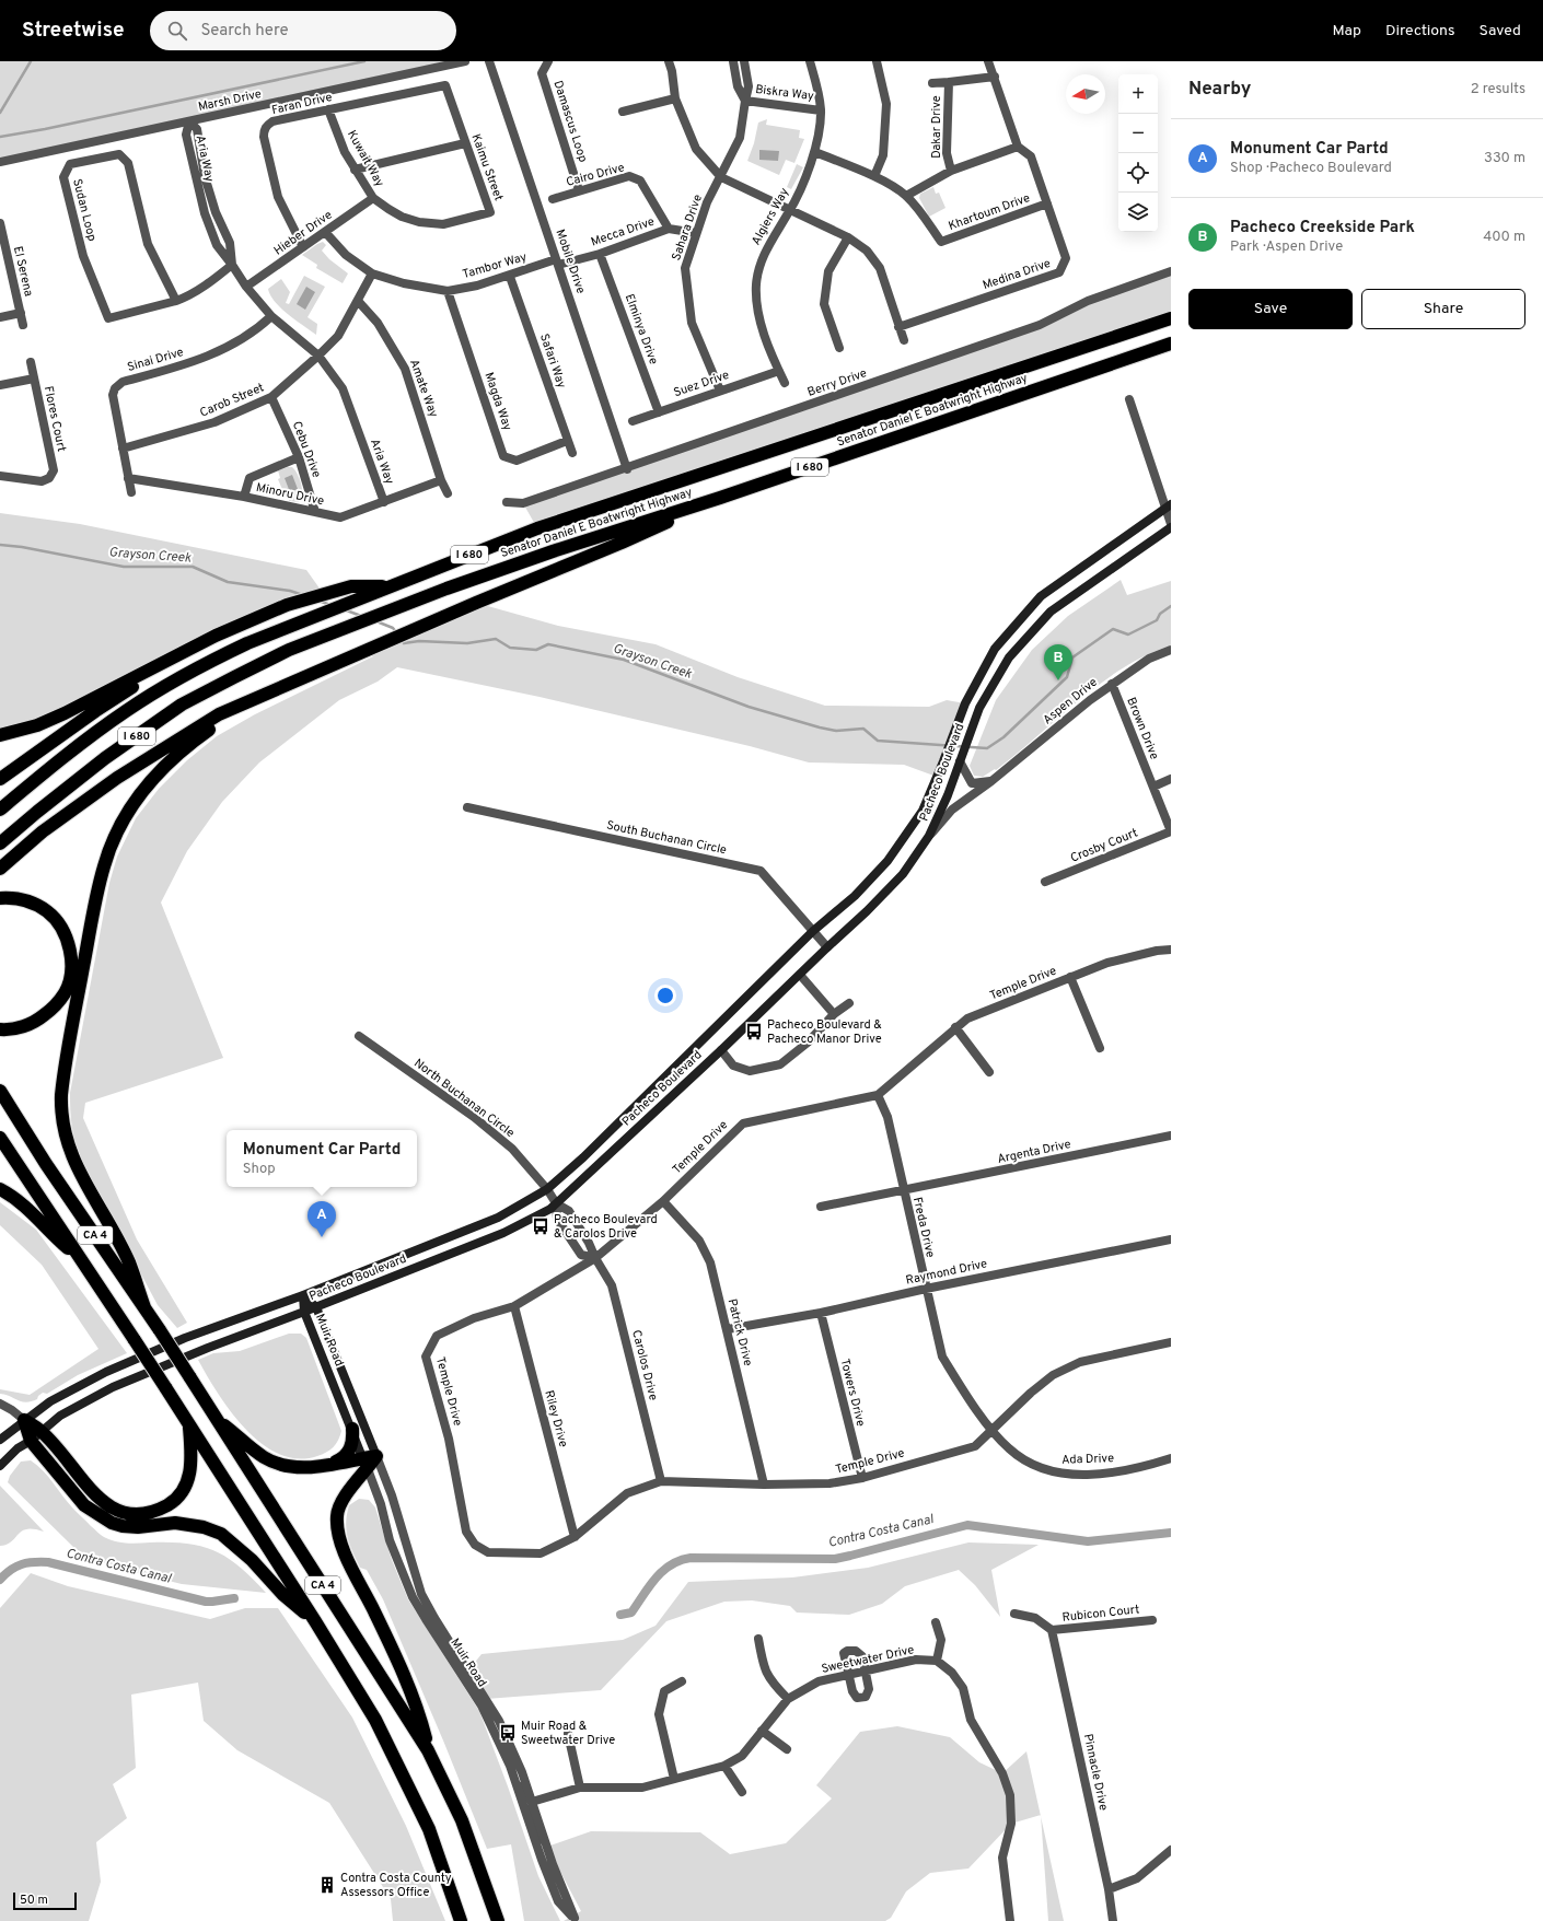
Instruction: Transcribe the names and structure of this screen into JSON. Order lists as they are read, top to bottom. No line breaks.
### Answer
{"streets":{"highway":["Senator Daniel E Boatwright Highway","I 680","CA 4"],"main road":["Pacheco Boulevard","Muir Road"],"street":["Biskra Way","Marsh Drive","Faran Drive","Damascus Loop","Dakar Drive","Aria Way","Kuwait Way","Kaimu Street","Cairo Drive","Sudan Loop","Khartoum Drive","Algiers Way","Sahara Drive","Mecca Drive","Hieber Drive","Mobile Drive","Tambor Way","El Serena","Medina Drive","Elminya Drive","Sinai Drive","Safari Way","Berry Drive","Suez Drive","Amate Way","Carob Street","Magda Way","Flores Court","Cebu Drive","Minoru Drive","Aspen Drive","Brown Drive","South Buchanan Circle","Crosby Court","Temple Drive","North Buchanan Circle","Argenta Drive","Freda Drive","Raymond Drive","Patrick Drive","Carolos Drive","Towers Drive","Riley Drive","Ada Drive","Rubicon Court","Sweetwater Drive","Pinnacle Drive"]},"crossings":[["Biskra Way","Algiers Way"],["Biskra Way","Sahara Drive"],["Marsh Drive","Aria Way"],["Faran Drive","Kuwait Way"],["Faran Drive","Kaimu Street"],["Faran Drive","Hieber Drive"],["Damascus Loop","Cairo Drive"],["Aria Way","Sudan Loop"],["Aria Way","Hieber Drive"],["Aria Way","Sinai Drive"],["Aria Way","Carob Street"],["Aria Way","Minoru Drive"],["Kuwait Way","Kaimu Street"],["Kuwait Way","Hieber Drive"],["Cairo Drive","Mecca Drive"],["Khartoum Drive","Algiers Way"],["Khartoum Drive","Medina Drive"],["Algiers Way","Suez Drive"],["Sahara Drive","Mecca Drive"],["Sahara Drive","Suez Drive"],["Mecca Drive","Mobile Drive"],["Mecca Drive","Tambor Way"],["Mecca Drive","Elminya Drive"],["Hieber Drive","Tambor Way"],["Mobile Drive","Tambor Way"],["Mobile Drive","Berry Drive"],["Tambor Way","Safari Way"],["Tambor Way","Carob Street"],["Tambor Way","Magda Way"],["Elminya Drive","Suez Drive"],["Sinai Drive","Carob Street"],["Sinai Drive","Minoru Drive"],["Safari Way","Magda Way"],["Amate Way","Carob Street"],["Amate Way","Minoru Drive"],["Carob Street","Cebu Drive"],["Cebu Drive","Minoru Drive"],["Aspen Drive","Brown Drive"],["Aspen Drive","Pacheco Boulevard"],["Brown Drive","Crosby Court"],["Pacheco Boulevard","South Buchanan Circle"],["Pacheco Boulevard","North Buchanan Circle"],["Pacheco Boulevard","Muir Road"],["Pacheco Boulevard","Carolos Drive"],["Temple Drive","Freda Drive"],["Temple Drive","Patrick Drive"],["Temple Drive","Carolos Drive"],["Temple Drive","Towers Drive"],["Temple Drive","Riley Drive"],["Temple Drive","Ada Drive"],["North Buchanan Circle","Carolos Drive"],["Argenta Drive","Freda Drive"],["Freda Drive","Raymond Drive"],["Freda Drive","Ada Drive"],["Raymond Drive","Patrick Drive"],["Raymond Drive","Towers Drive"],["Muir Road","Sweetwater Drive"],["Rubicon Court","Pinnacle Drive"]],"water":["Grayson Creek","Contra Costa Canal"],"places":{"bus stop":["Pacheco Boulevard & Pacheco Manor Drive","Pacheco Boulevard & Carolos Drive","Muir Road & Sweetwater Drive"],"building":["Contra Costa County Assessors Office"]},"scale_bar":"50 m","north":"left","page":{"header":"Streetwise","search":"Search here","nav":["Map","Directions","Saved"],"heading":["Nearby","2 results"],"map_buttons":["+","−"],"list":[{"mark":"A","name":"Monument Car Partd","note":"Shop · Pacheco Boulevard","value":"330 m"},{"mark":"B","name":"Pacheco Creekside Park","note":"Park · Aspen Drive","value":"400 m"}],"buttons":["Save","Share"],"pins":["B","A"],"popup":["Monument Car Partd","Shop"],"scale":"50 m"}}
